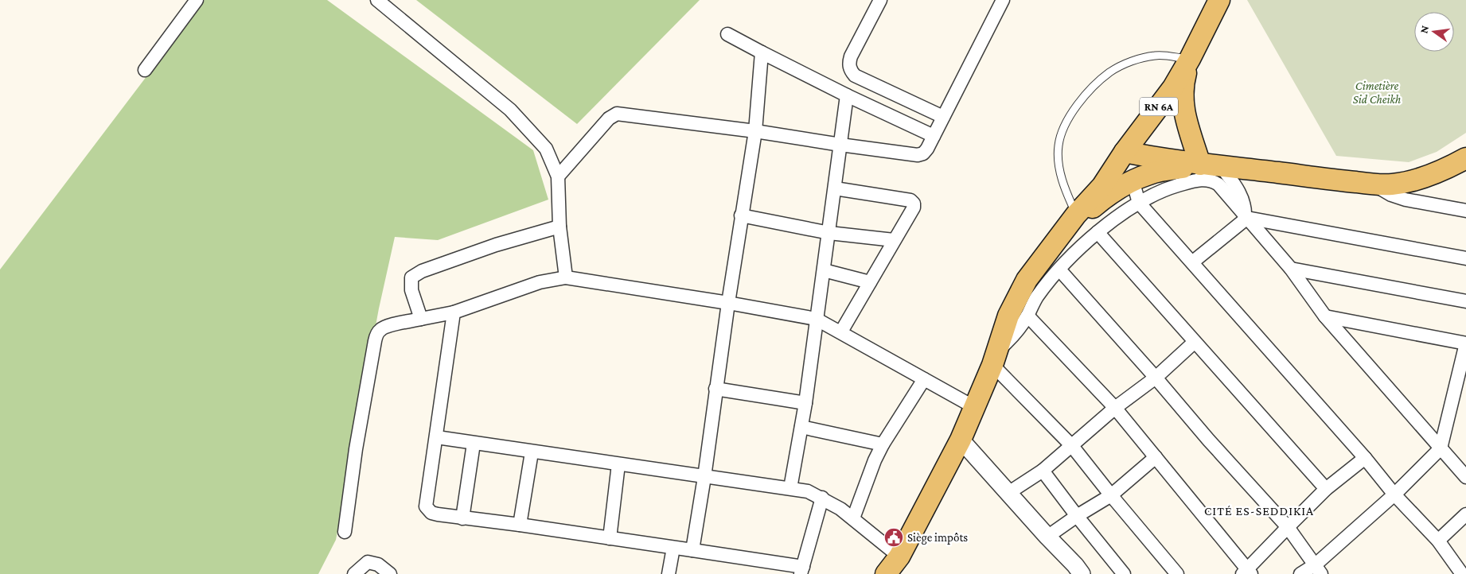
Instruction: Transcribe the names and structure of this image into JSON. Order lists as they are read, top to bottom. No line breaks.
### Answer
{"streets":{"main road":["RN 6A"]},"districts":["CITÉ ES-SEDDIKIA"],"parks":["Cimetière Sid Cheikh"],"places":{"public building":["Siège impôts"]},"north":"left"}
